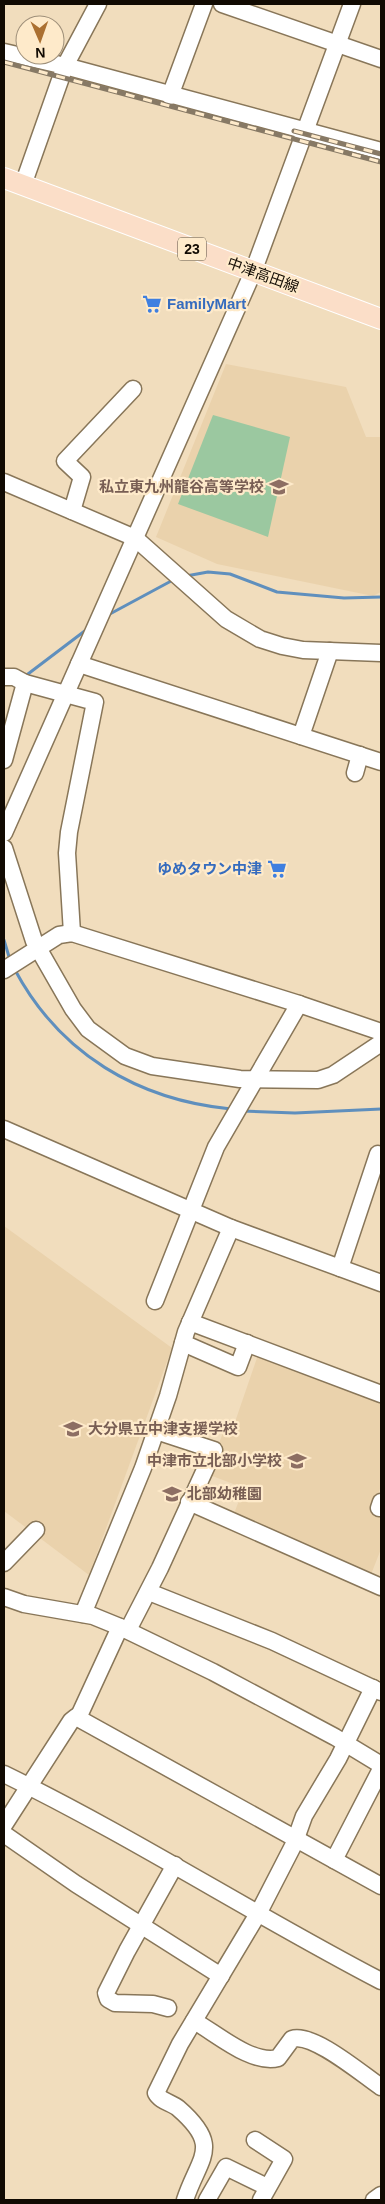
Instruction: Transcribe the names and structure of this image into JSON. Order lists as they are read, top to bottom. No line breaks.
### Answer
{"streets":{"main road":["23","中津高田線"]},"places":{"supermarket":["FamilyMart","ゆめタウン中津"],"school or university":["私立東九州龍谷高等学校","大分県立中津支援学校","中津市立北部小学校","北部幼稚園"]},"north":"bottom"}
